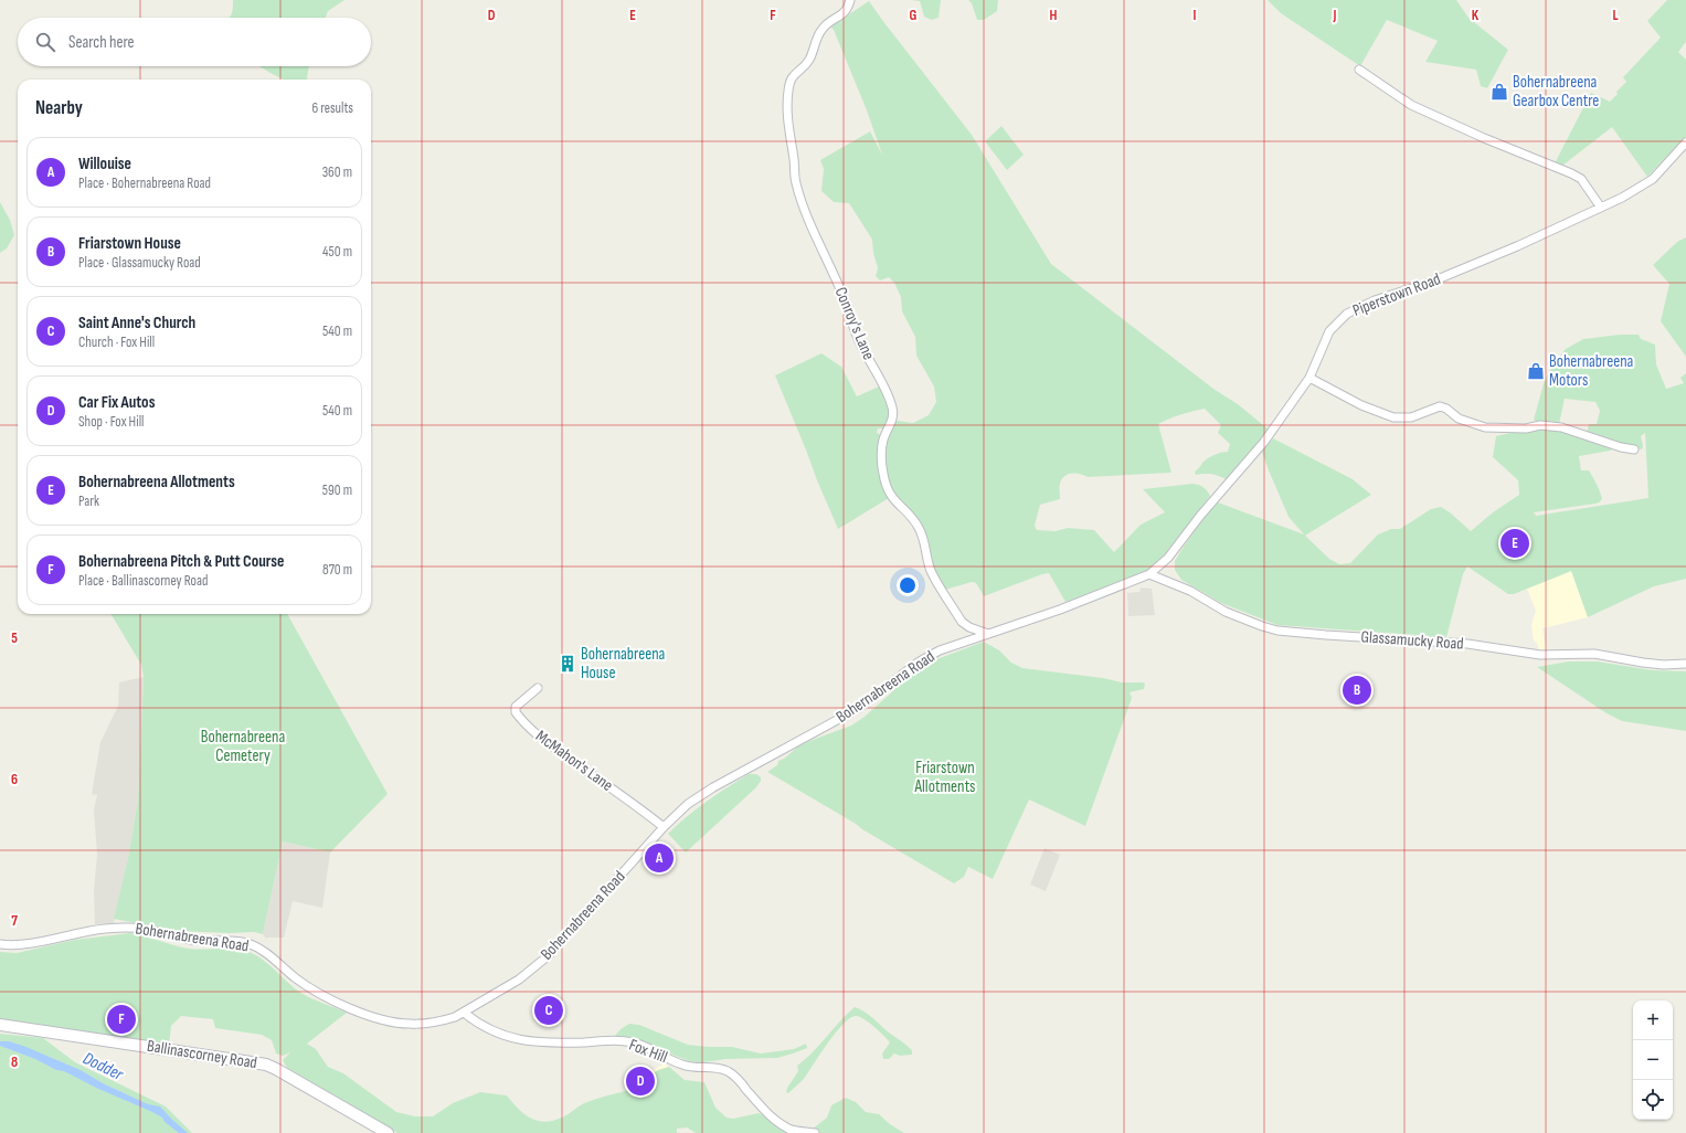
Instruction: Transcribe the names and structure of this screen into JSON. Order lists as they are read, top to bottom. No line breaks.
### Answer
{"streets":{"main road":["Ballinascorney Road"],"street":["Piperstown Road","Conroy's Lane","Glassamucky Road","Bohernabreena Road","McMahon's Lane","Fox Hill"]},"crossings":[["Piperstown Road","Glassamucky Road"],["Piperstown Road","Bohernabreena Road"],["Conroy's Lane","Bohernabreena Road"],["Glassamucky Road","Bohernabreena Road"],["Bohernabreena Road","McMahon's Lane"],["Bohernabreena Road","Fox Hill"]],"water":["Dodder"],"parks":["Bohernabreena Cemetery","Friarstown Allotments"],"places":{"shop":["Bohernabreena Gearbox Centre","Bohernabreena Motors"],"building":["Bohernabreena House"]},"page":{"search":"Search here","heading":["Nearby","6 results"],"list":[{"mark":"A","name":"Willouise","note":"Place · Bohernabreena Road","value":"360 m"},{"mark":"B","name":"Friarstown House","note":"Place · Glassamucky Road","value":"450 m"},{"mark":"C","name":"Saint Anne's Church","note":"Church · Fox Hill","value":"540 m"},{"mark":"D","name":"Car Fix Autos","note":"Shop · Fox Hill","value":"540 m"},{"mark":"E","name":"Bohernabreena Allotments","note":"Park","value":"590 m"},{"mark":"F","name":"Bohernabreena Pitch & Putt Course","note":"Place · Ballinascorney Road","value":"870 m"}],"pins":["E","B","A","C","F","D"],"map_buttons":["+","−"]},"grid":{"columns":["D","E","F","G","H","I","J","K","L"],"rows":["5","6","7","8"]}}
